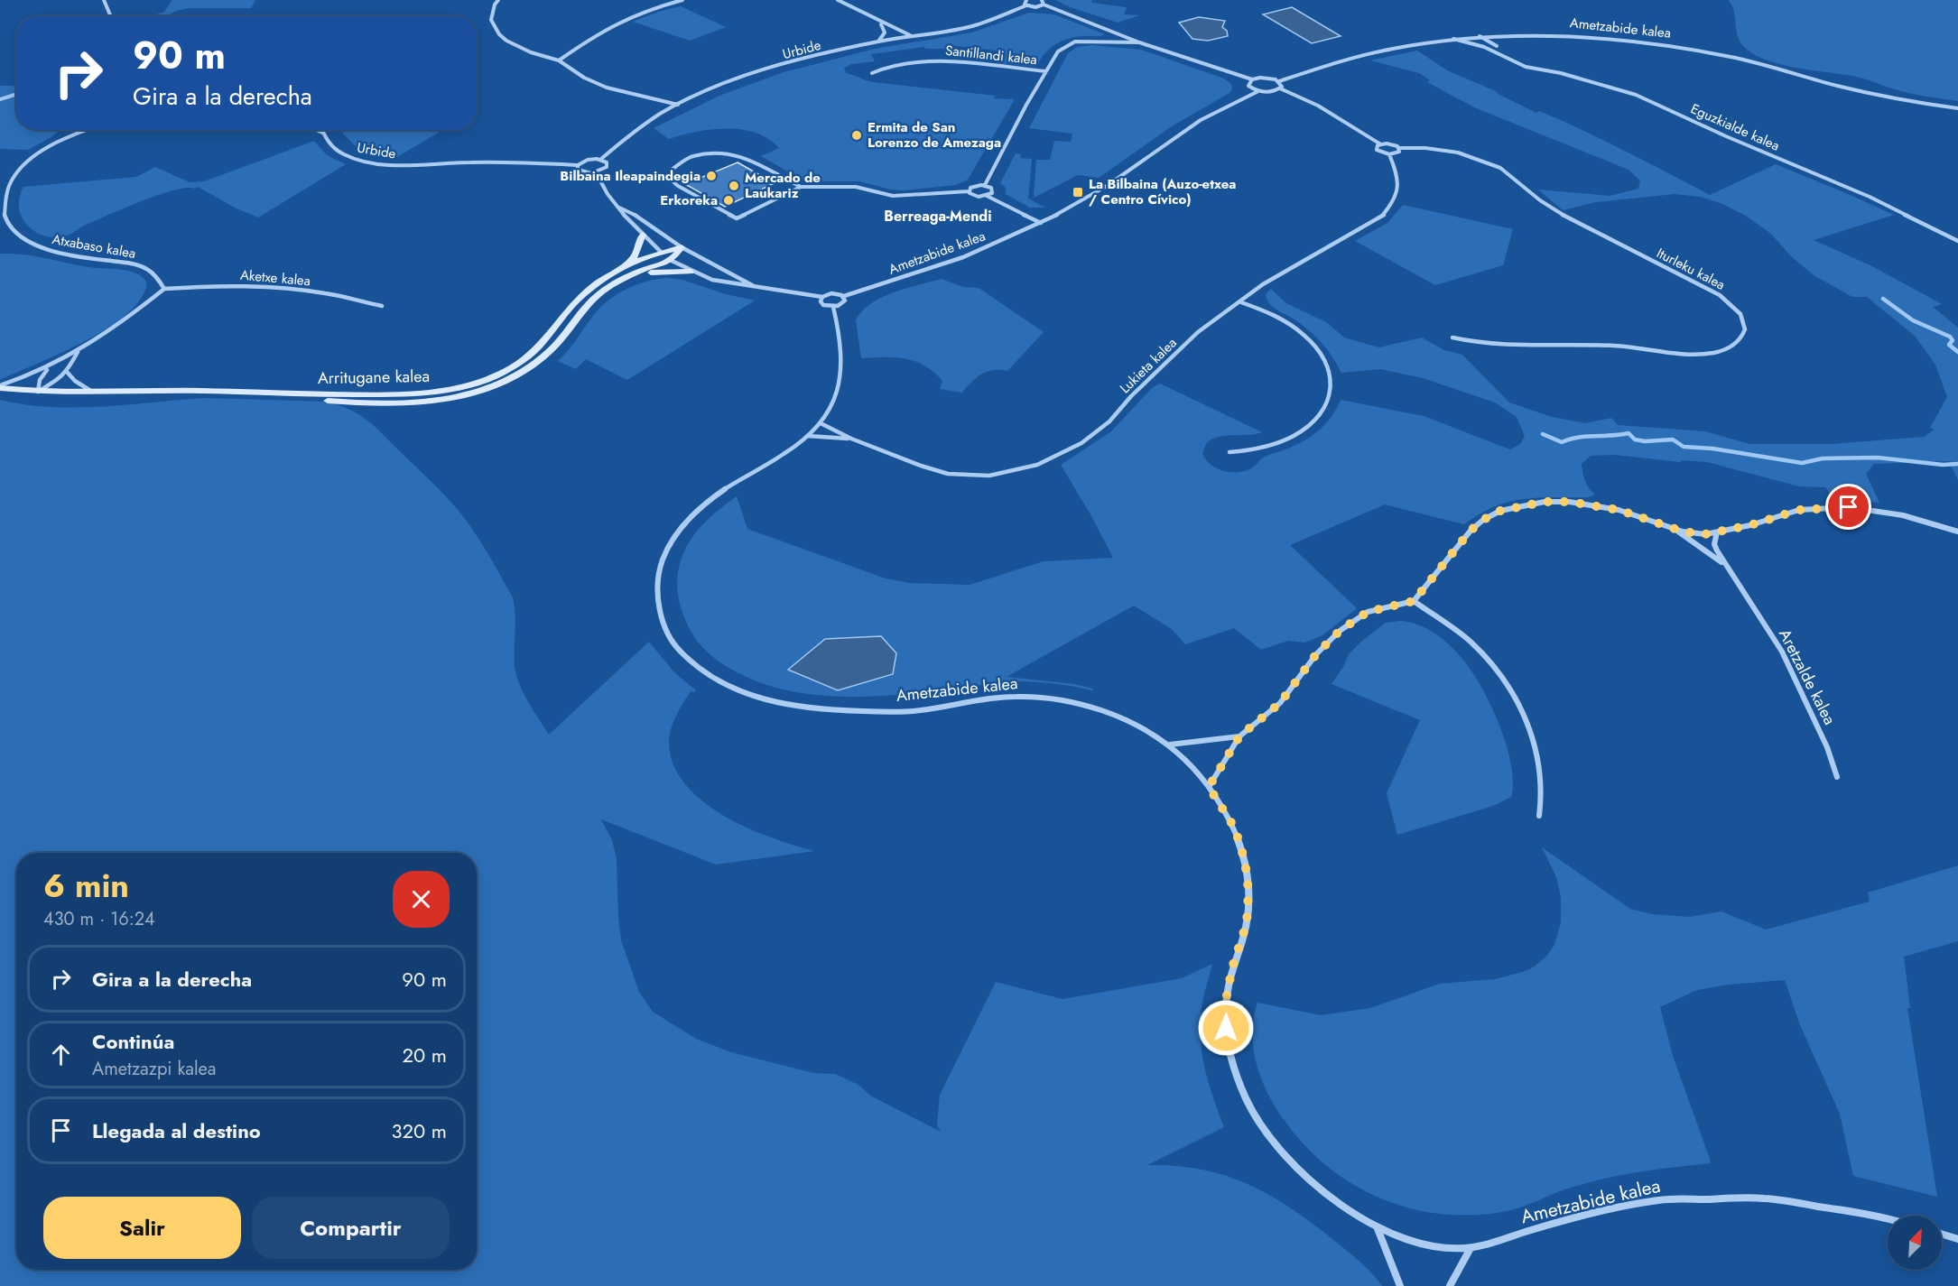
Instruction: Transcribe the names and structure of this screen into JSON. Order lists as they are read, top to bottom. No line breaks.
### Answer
{"streets":{"street":["Ametzabide kalea","Urbide","Santillandi kalea","Eguzkialde kalea","Atxabaso kalea","Iturleku kalea","Aketxe kalea","Lukieta kalea","Arritugane kalea","Aretzalde kalea"]},"crossings":[["Ametzabide kalea","Eguzkialde kalea"],["Ametzabide kalea","Lukieta kalea"],["Atxabaso kalea","Aketxe kalea"]],"districts":["Berreaga-Mendi"],"places":{"other":["Ermita de San Lorenzo de Amezaga","Bilbaina Ileapaindegia","Mercado de Laukariz","Erkoreka"],"transit":["La Bilbaina (Auzo-etxea / Centro Cívico)"]},"north":"top right","page":{"turn":["90 m","Gira a la derecha"],"heading":["6 min","430 m · 16:24"],"list":[{"name":"Gira a la derecha","value":"90 m"},{"name":"Continúa","note":"Ametzazpi kalea","value":"20 m"},{"name":"Llegada al destino","value":"320 m"}],"buttons":["Salir","Compartir"]}}
